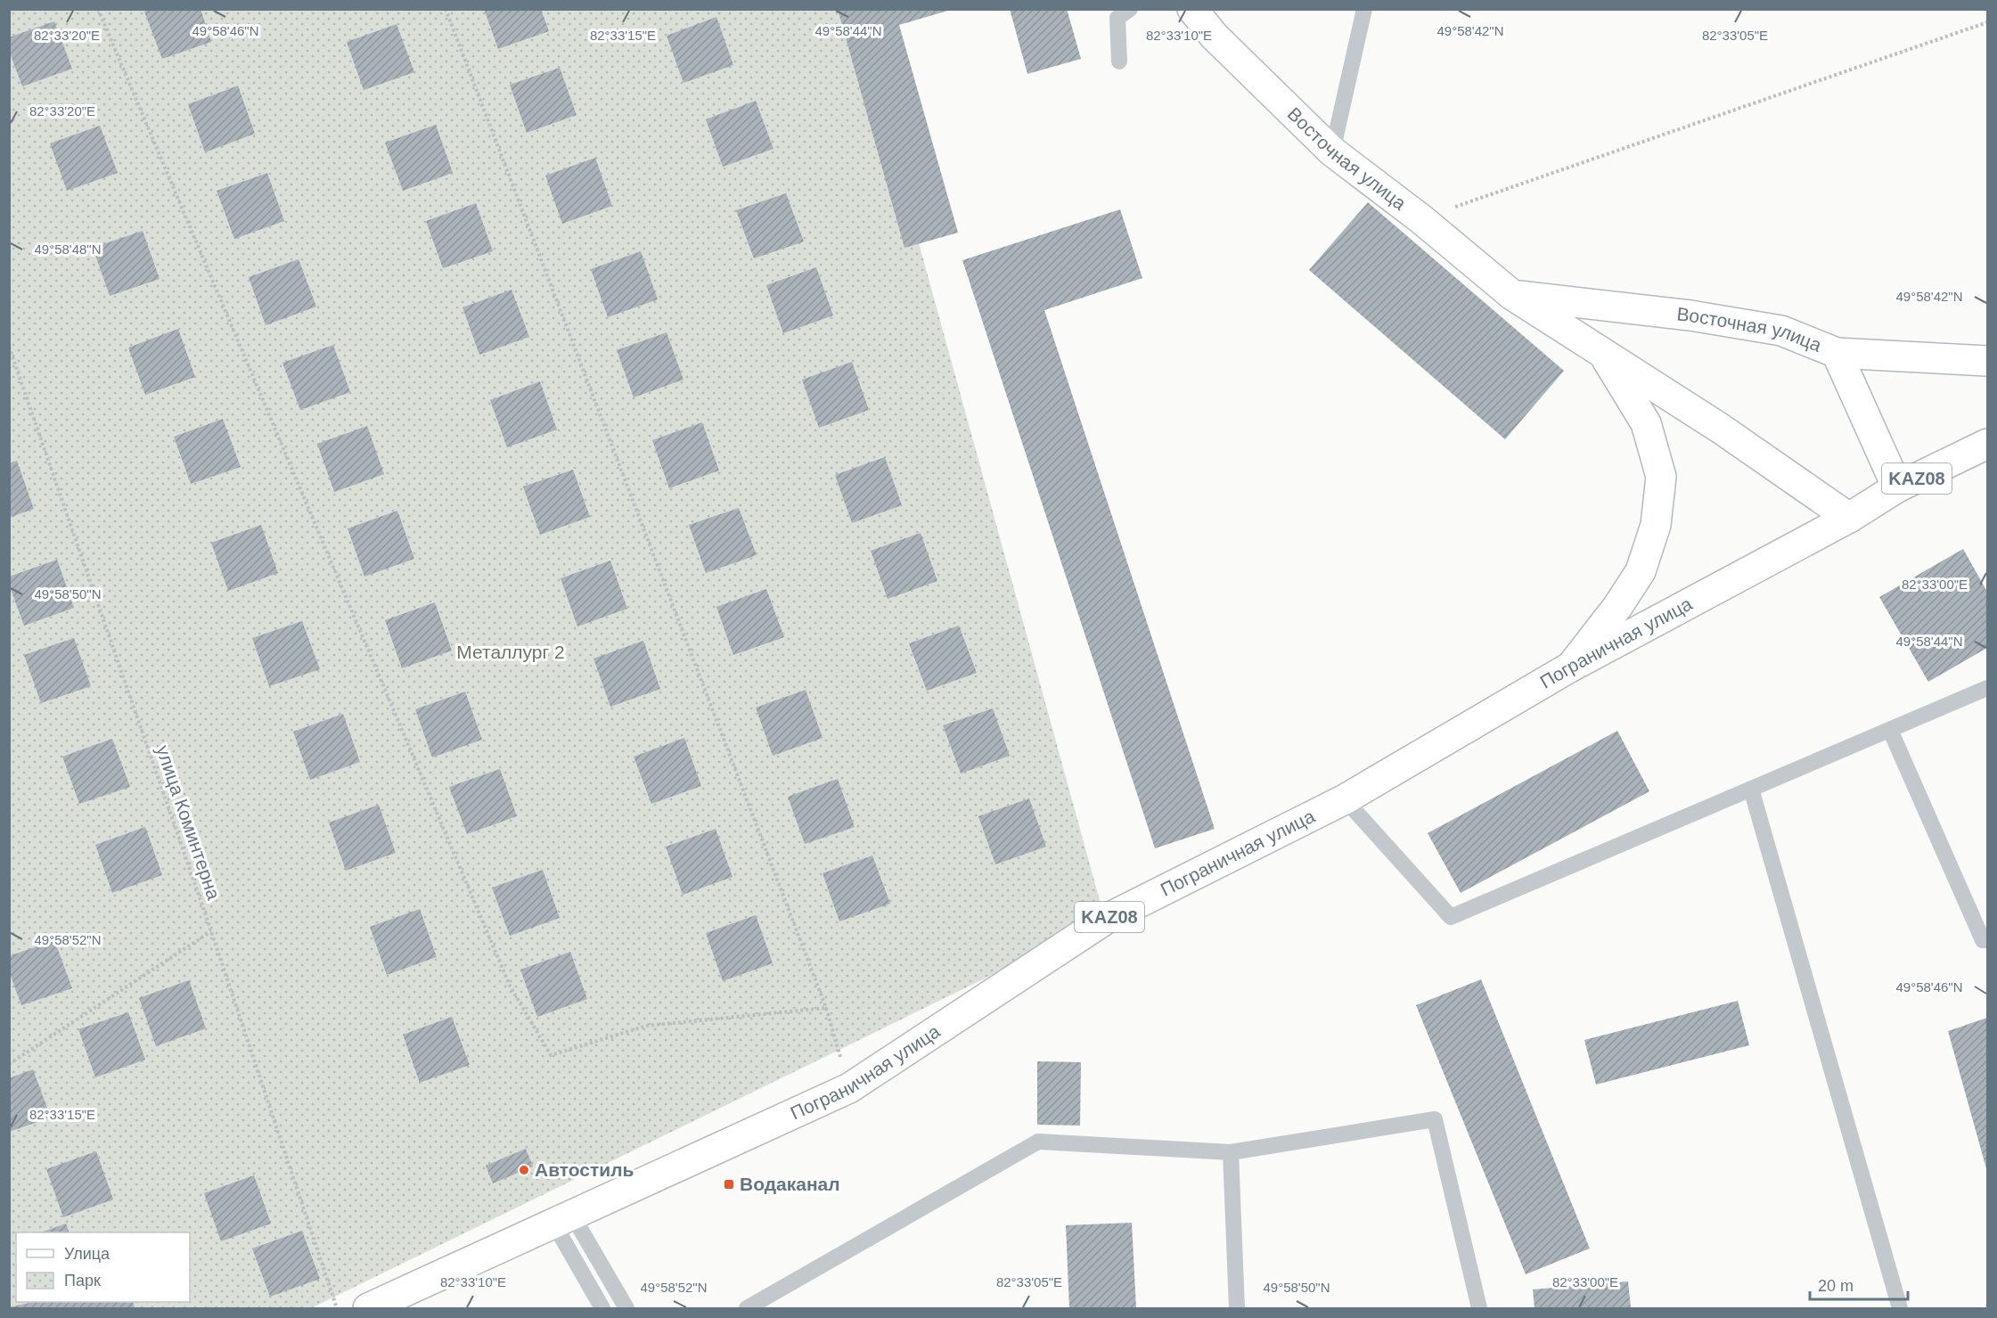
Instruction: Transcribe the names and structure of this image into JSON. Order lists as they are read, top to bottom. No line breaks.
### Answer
{"streets":{"main road":["Восточная улица","KAZ08","Пограничная улица"],"path":["улица Коминтерна"]},"crossings":[["Восточная улица","Пограничная улица"]],"parks":["Металлург 2"],"places":{"other":["Автостиль"],"transit":["Водаканал"]},"legend":["Улица","Парк"],"scale_bar":"20 m","coordinates":["49°58'46\"N","49°58'44\"N","49°58'42\"N","82°33'20\"E","82°33'15\"E","82°33'10\"E","82°33'05\"E","49°58'48\"N","82°33'00\"E","49°58'50\"N","49°58'52\"N"]}
